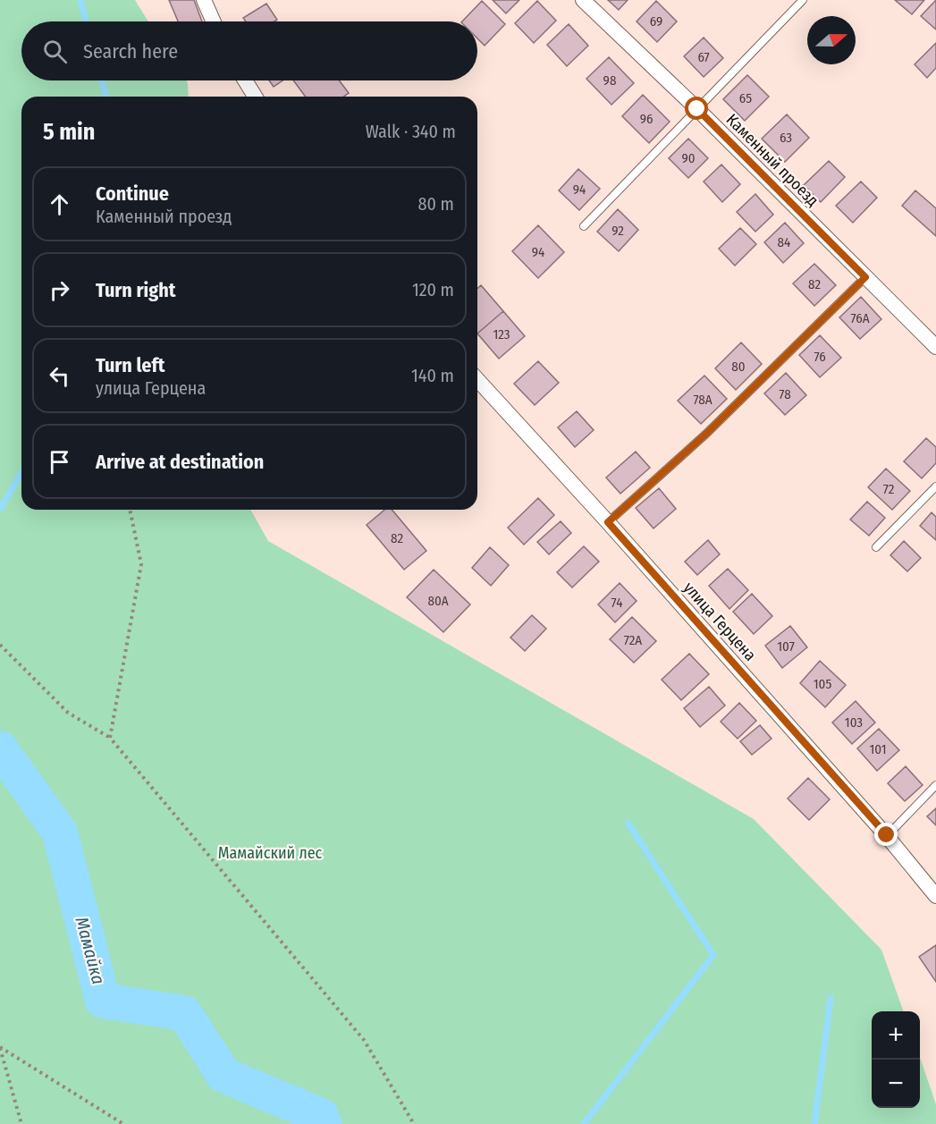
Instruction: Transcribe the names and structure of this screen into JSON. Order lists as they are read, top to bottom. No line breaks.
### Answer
{"streets":{"street":["Каменный проезд","улица Герцена"]},"water":["Мамайка"],"parks":["Мамайский лес"],"house_numbers":["69","67","98","65","96","63","90","94","92","84","94","82","76А","123","76","80","78","78А","72","82","80А","74","72А","107","105","103","101"],"north":"right","page":{"search":"Search here","heading":["5 min","Walk · 340 m"],"list":[["Continue","Каменный проезд","80 m"],["Turn right","120 m"],["Turn left","улица Герцена","140 m"],"Arrive at destination"],"map_buttons":["+","−"]}}
